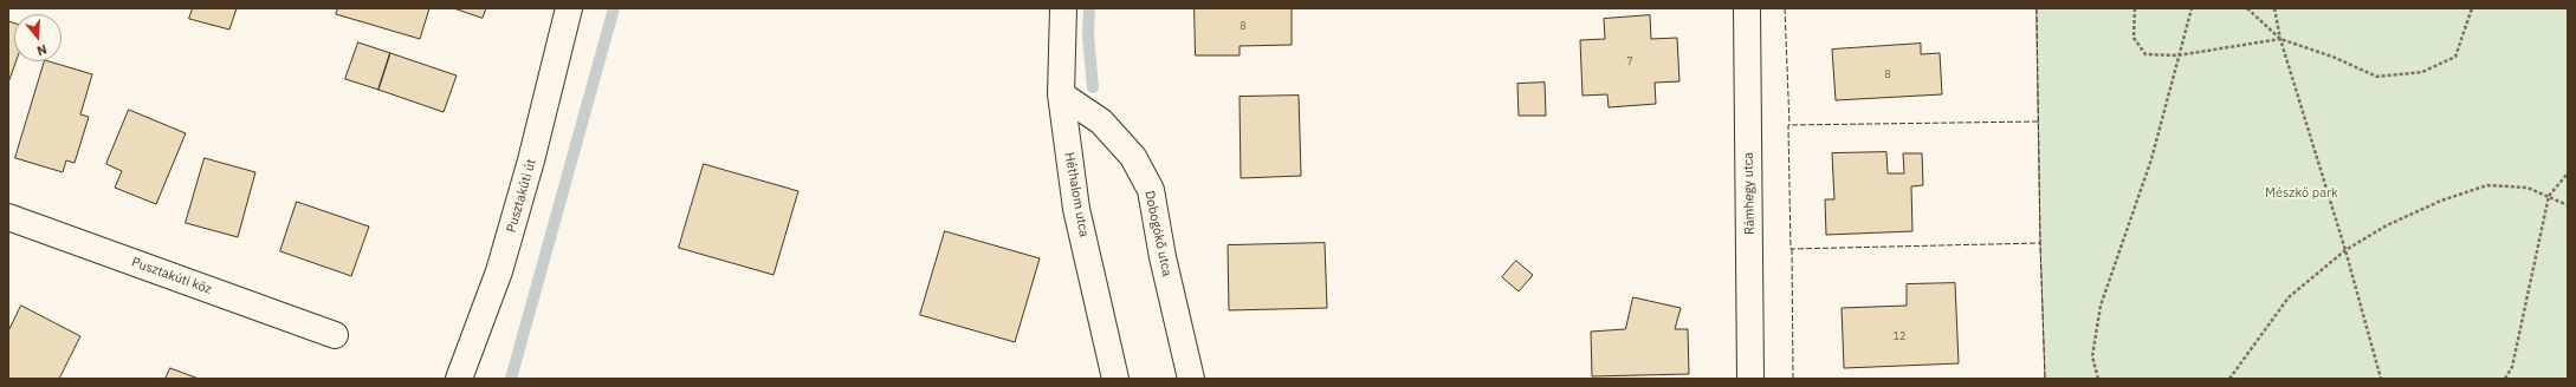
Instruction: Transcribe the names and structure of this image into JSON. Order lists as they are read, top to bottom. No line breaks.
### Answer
{"streets":{"street":["Rámhegy utca","Héthalom utca","Pusztakúti út","Dobogókő utca","Pusztakúti köz"]},"crossings":[["Héthalom utca","Dobogókő utca"]],"parks":["Mészkő park"],"house_numbers":["8","7","8","12"],"north":"bottom"}
